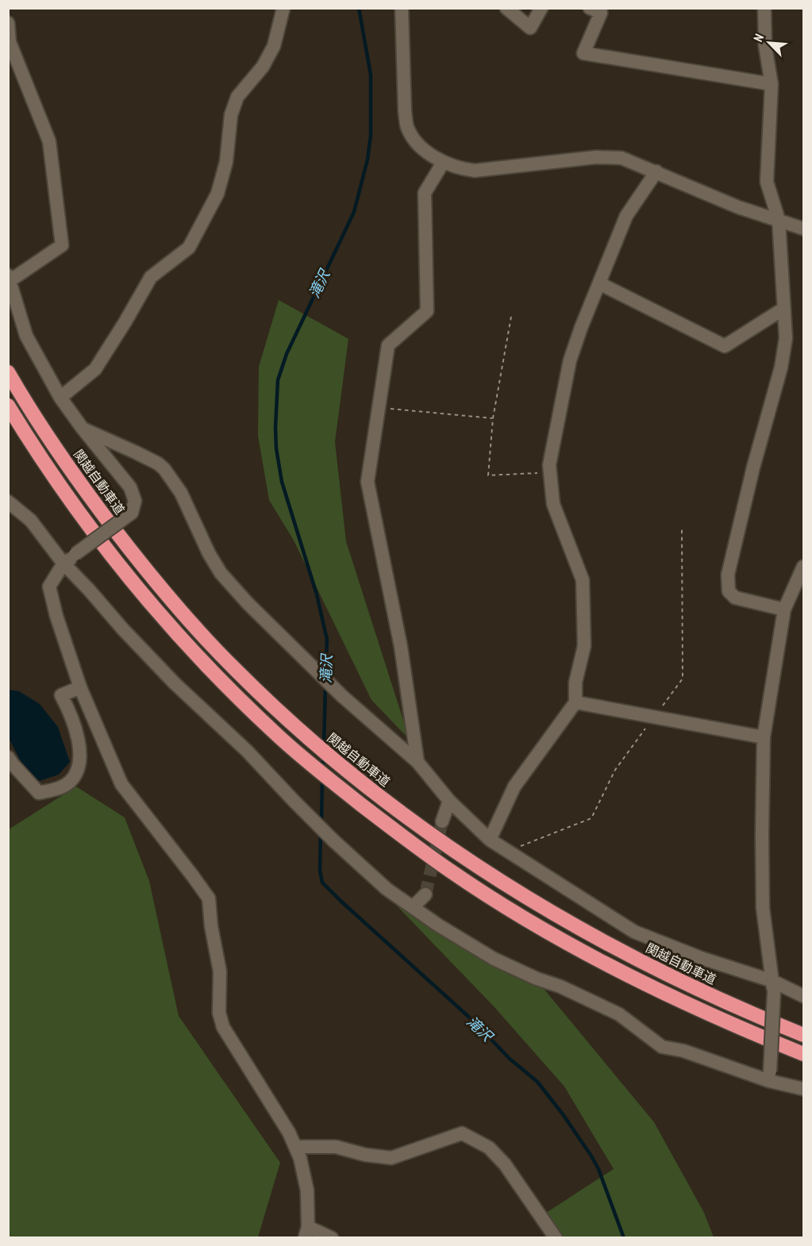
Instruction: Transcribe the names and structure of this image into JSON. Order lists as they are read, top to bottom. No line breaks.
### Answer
{"streets":{"highway":["関越自動車道"]},"water":["滝沢"],"north":"top left"}
